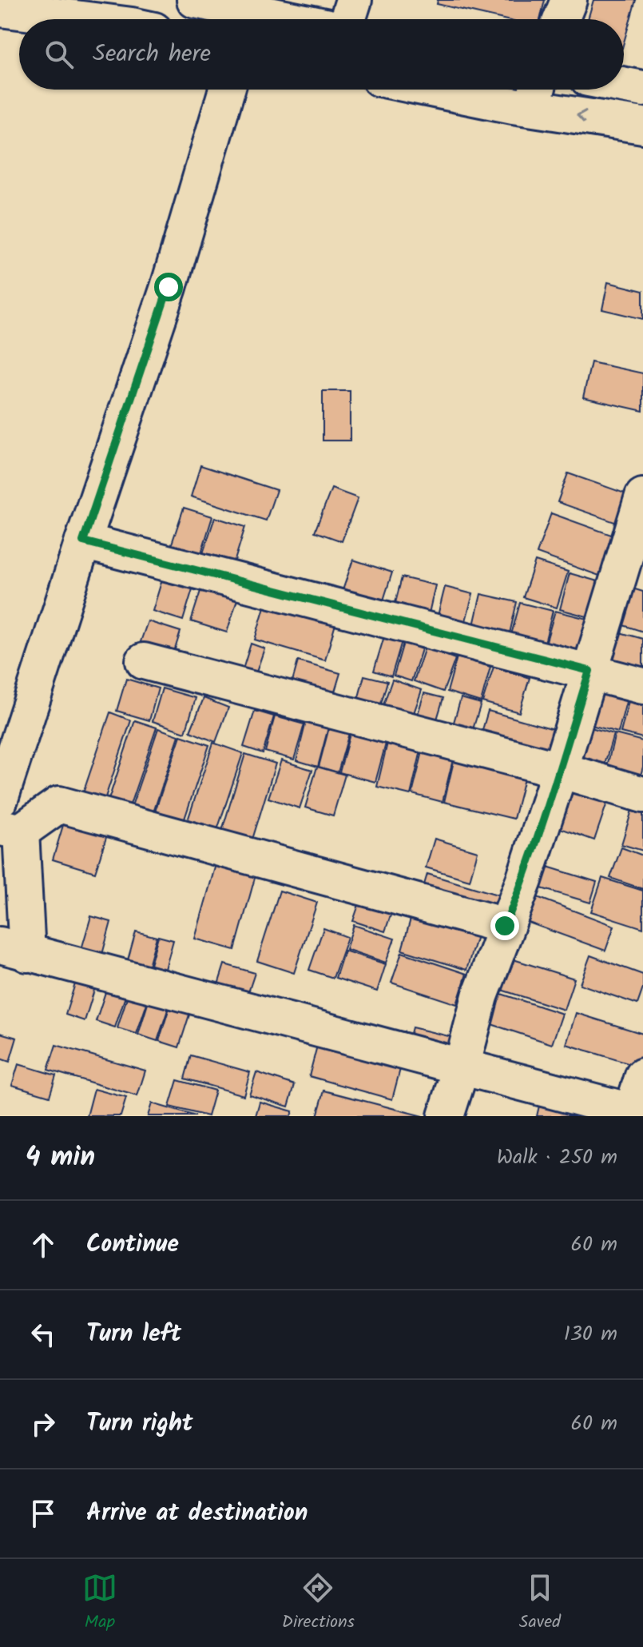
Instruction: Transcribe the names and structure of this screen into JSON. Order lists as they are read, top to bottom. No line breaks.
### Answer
{"page":{"search":"Search here","heading":["4 min","Walk · 250 m"],"list":[["Continue","60 m"],["Turn left","130 m"],["Turn right","60 m"],"Arrive at destination"],"nav":["Map","Directions","Saved"]}}
